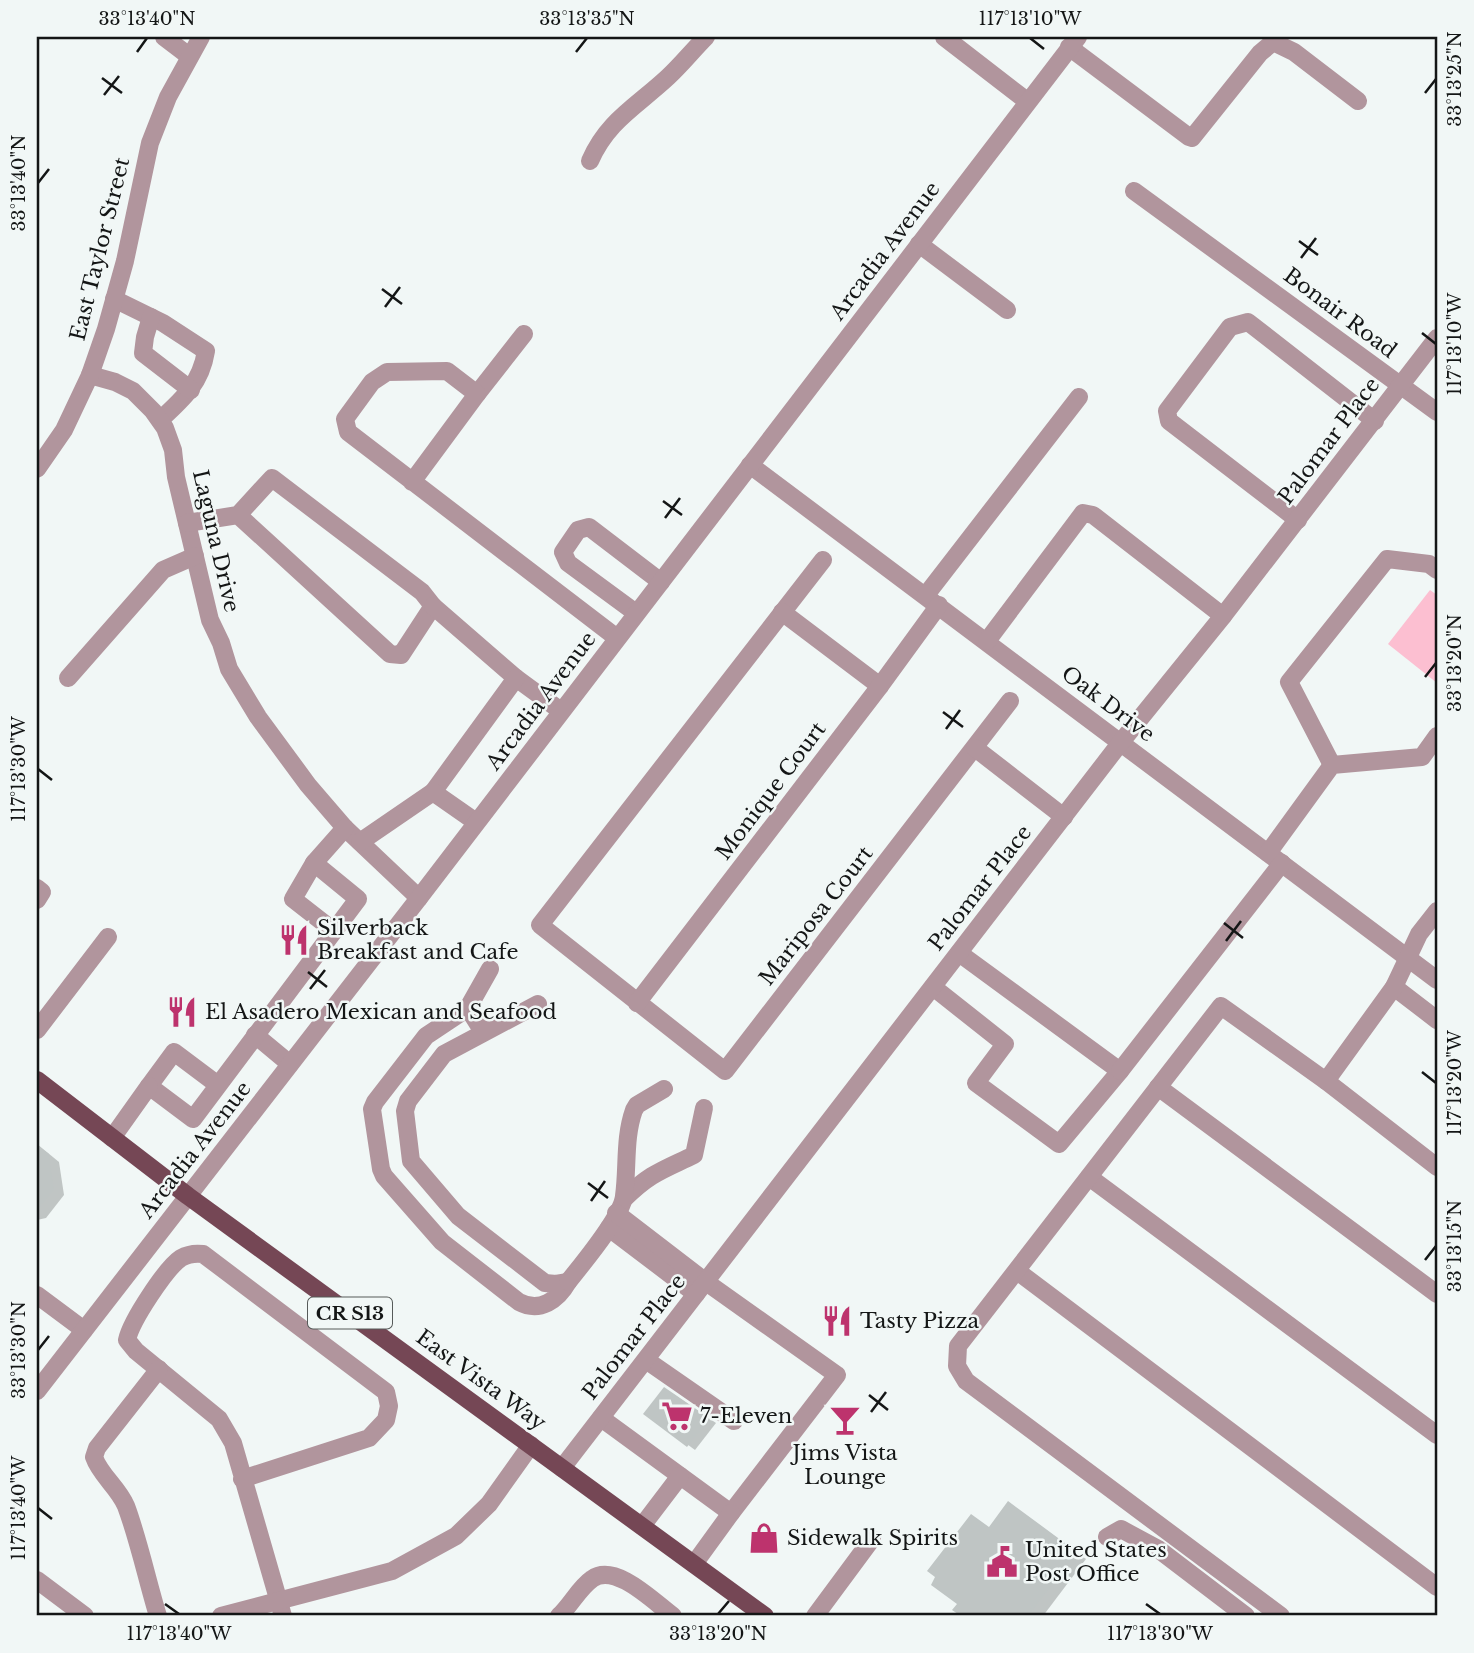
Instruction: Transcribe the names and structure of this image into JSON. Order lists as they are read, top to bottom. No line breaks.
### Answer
{"streets":{"main road":["CR S13","East Vista Way"],"street":["East Taylor Street","Arcadia Avenue","Bonair Road","Palomar Place","Laguna Drive","Oak Drive","Monique Court","Mariposa Court"]},"crossings":[["East Taylor Street","Laguna Drive"],["Arcadia Avenue","Laguna Drive"],["Arcadia Avenue","Oak Drive"],["Arcadia Avenue","East Vista Way"],["Bonair Road","Palomar Place"],["Palomar Place","Oak Drive"],["Palomar Place","East Vista Way"],["Oak Drive","Monique Court"],["Monique Court","Mariposa Court"]],"places":{"restaurant":["Silverback Breakfast and Cafe","El Asadero Mexican and Seafood","Tasty Pizza"],"supermarket":["7-Eleven"],"bar":["Jims Vista Lounge"],"shop":["Sidewalk Spirits"],"public building":["United States Post Office"]},"coordinates":["33°13'40\"N","33°13'35\"N","117°13'10\"W","33°13'25\"N","33°13'20\"N","117°13'30\"W","117°13'20\"W","33°13'15\"N","33°13'30\"N","117°13'40\"W"]}
